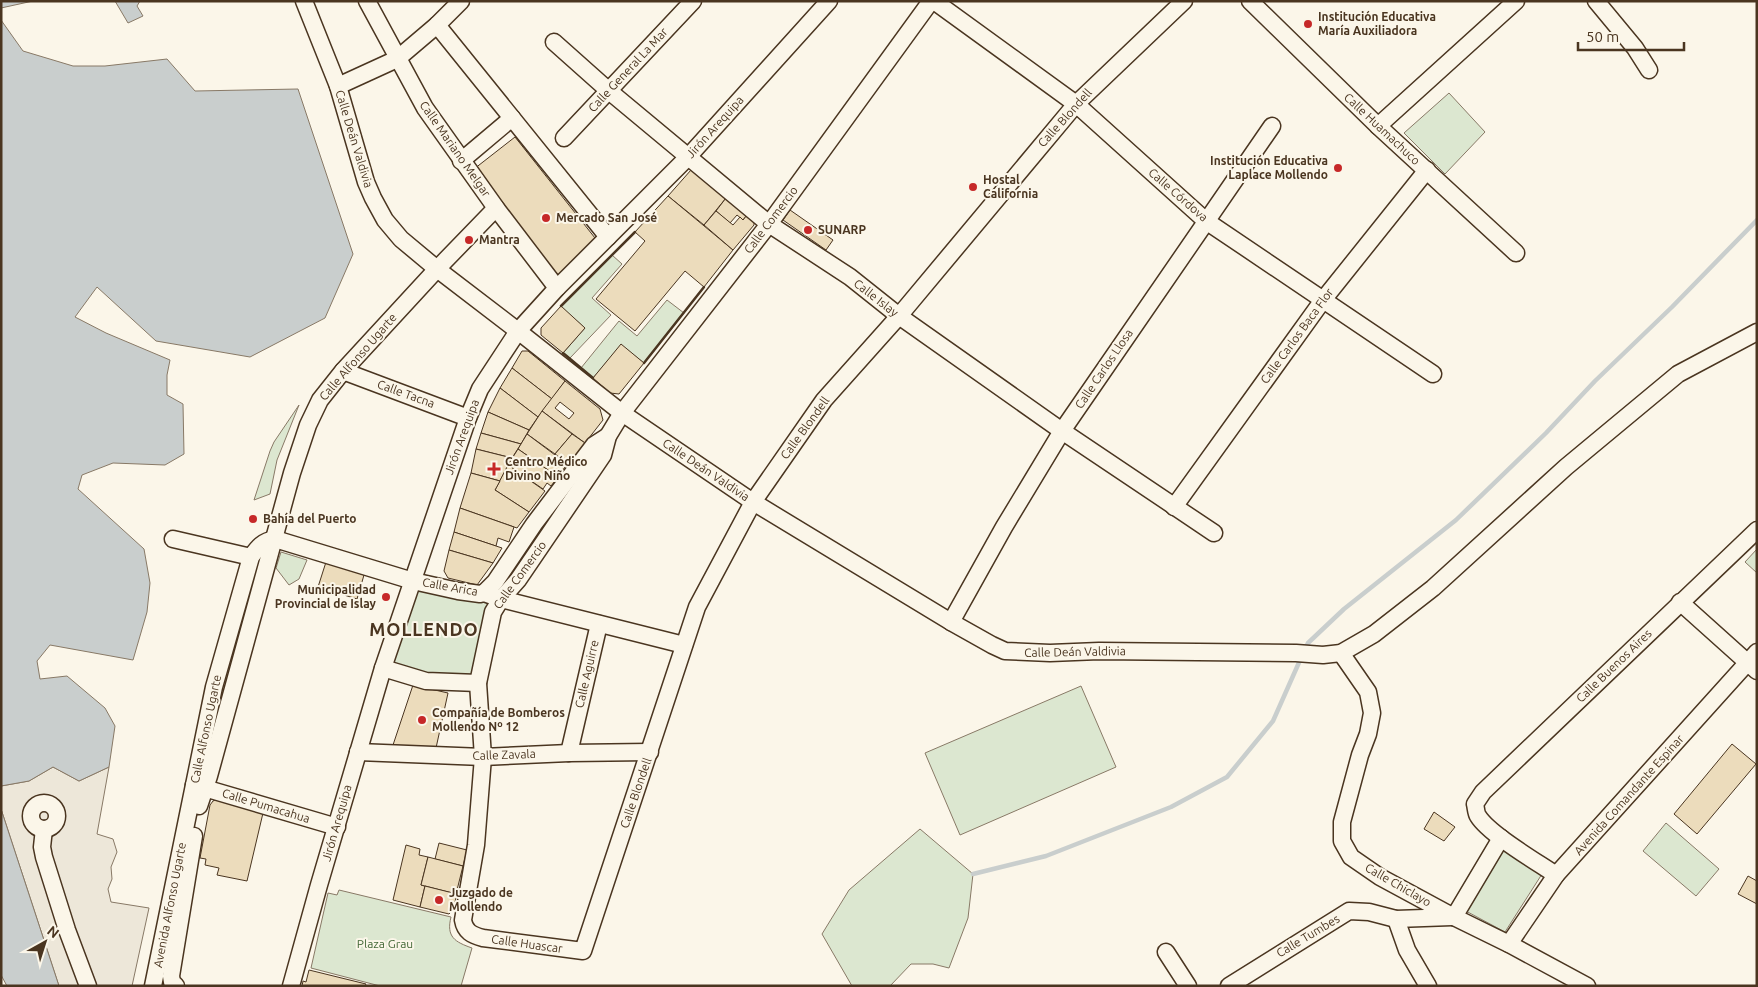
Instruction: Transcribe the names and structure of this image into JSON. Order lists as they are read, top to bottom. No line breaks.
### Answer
{"streets":{"street":["Calle General La Mar","Calle Blondell","Jirón Arequipa","Calle Huamachuco","Calle Deán Valdivia","Calle Mariano Melgar","Calle Córdova","Calle Comercio","Calle Islay","Calle Carlos Baca Flor","Calle Alfonso Ugarte","Calle Carlos Llosa","Calle Tacna","Calle Arica","Calle Buenos Aires","Calle Aguirre","Calle Zavala","Avenida Comandante Espinar","Calle Pumacahua","Calle Chiclayo","Avenida Alfonso Ugarte","Calle Tumbes","Calle Huascar"]},"crossings":[["Calle General La Mar","Calle Islay"],["Calle Blondell","Calle Deán Valdivia"],["Calle Blondell","Calle Córdova"],["Calle Blondell","Calle Islay"],["Calle Blondell","Calle Arica"],["Calle Blondell","Calle Zavala"],["Calle Blondell","Calle Huascar"],["Jirón Arequipa","Calle Deán Valdivia"],["Jirón Arequipa","Calle Mariano Melgar"],["Jirón Arequipa","Calle Islay"],["Jirón Arequipa","Calle Tacna"],["Jirón Arequipa","Calle Arica"],["Jirón Arequipa","Calle Zavala"],["Jirón Arequipa","Calle Pumacahua"],["Calle Huamachuco","Calle Carlos Baca Flor"],["Calle Deán Valdivia","Calle Comercio"],["Calle Deán Valdivia","Calle Alfonso Ugarte"],["Calle Deán Valdivia","Calle Carlos Llosa"],["Calle Deán Valdivia","Calle Chiclayo"],["Calle Mariano Melgar","Calle Alfonso Ugarte"],["Calle Córdova","Calle Comercio"],["Calle Córdova","Calle Carlos Baca Flor"],["Calle Córdova","Calle Carlos Llosa"],["Calle Comercio","Calle Islay"],["Calle Comercio","Calle Arica"],["Calle Comercio","Calle Zavala"],["Calle Comercio","Calle Huascar"],["Calle Islay","Calle Carlos Baca Flor"],["Calle Islay","Calle Carlos Llosa"],["Calle Alfonso Ugarte","Calle Tacna"],["Calle Alfonso Ugarte","Calle Arica"],["Calle Alfonso Ugarte","Calle Pumacahua"],["Calle Alfonso Ugarte","Avenida Alfonso Ugarte"],["Calle Arica","Calle Aguirre"],["Calle Aguirre","Calle Zavala"],["Avenida Comandante Espinar","Calle Chiclayo"],["Calle Chiclayo","Calle Tumbes"]],"districts":["MOLLENDO"],"parks":["Plaza Grau"],"places":{"other":["Institución Educativa María Auxiliadora","Institución Educativa Laplace Mollendo","Hostal California","Mercado San José","SUNARP","Mantra","Bahía del Puerto","Municipalidad Provincial de Islay","Compañía de Bomberos Mollendo Nº 12","Juzgado de Mollendo"],"health":["Centro Médico Divino Niño"]},"scale_bar":"50 m","north":"top right"}
